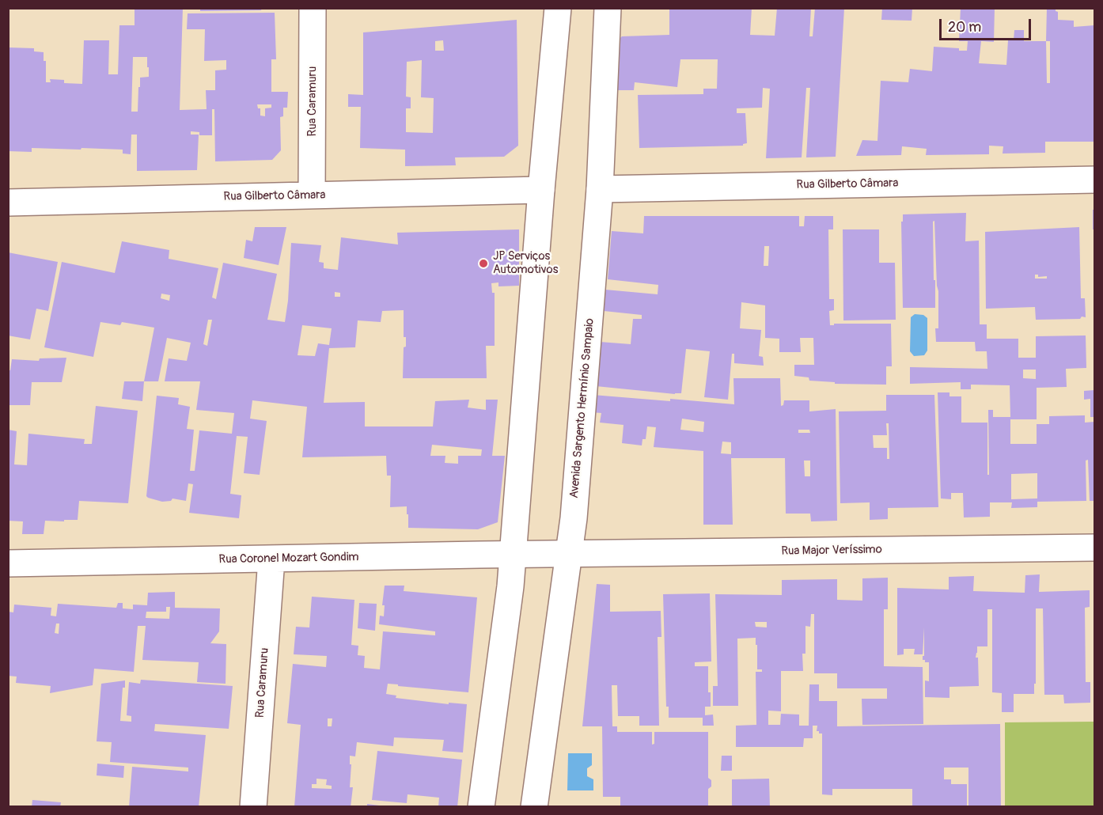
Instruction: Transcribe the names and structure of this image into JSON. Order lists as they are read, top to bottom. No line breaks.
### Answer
{"streets":{"street":["Rua Caramuru","Rua Gilberto Câmara","Avenida Sargento Hermínio Sampaio","Rua Major Veríssimo","Rua Coronel Mozart Gondim"]},"crossings":[["Rua Caramuru","Rua Gilberto Câmara"],["Rua Caramuru","Rua Coronel Mozart Gondim"],["Rua Gilberto Câmara","Avenida Sargento Hermínio Sampaio"],["Avenida Sargento Hermínio Sampaio","Rua Major Veríssimo"],["Avenida Sargento Hermínio Sampaio","Rua Coronel Mozart Gondim"],["Rua Major Veríssimo","Rua Coronel Mozart Gondim"]],"places":["JP Serviços Automotivos"],"scale_bar":"20 m"}
